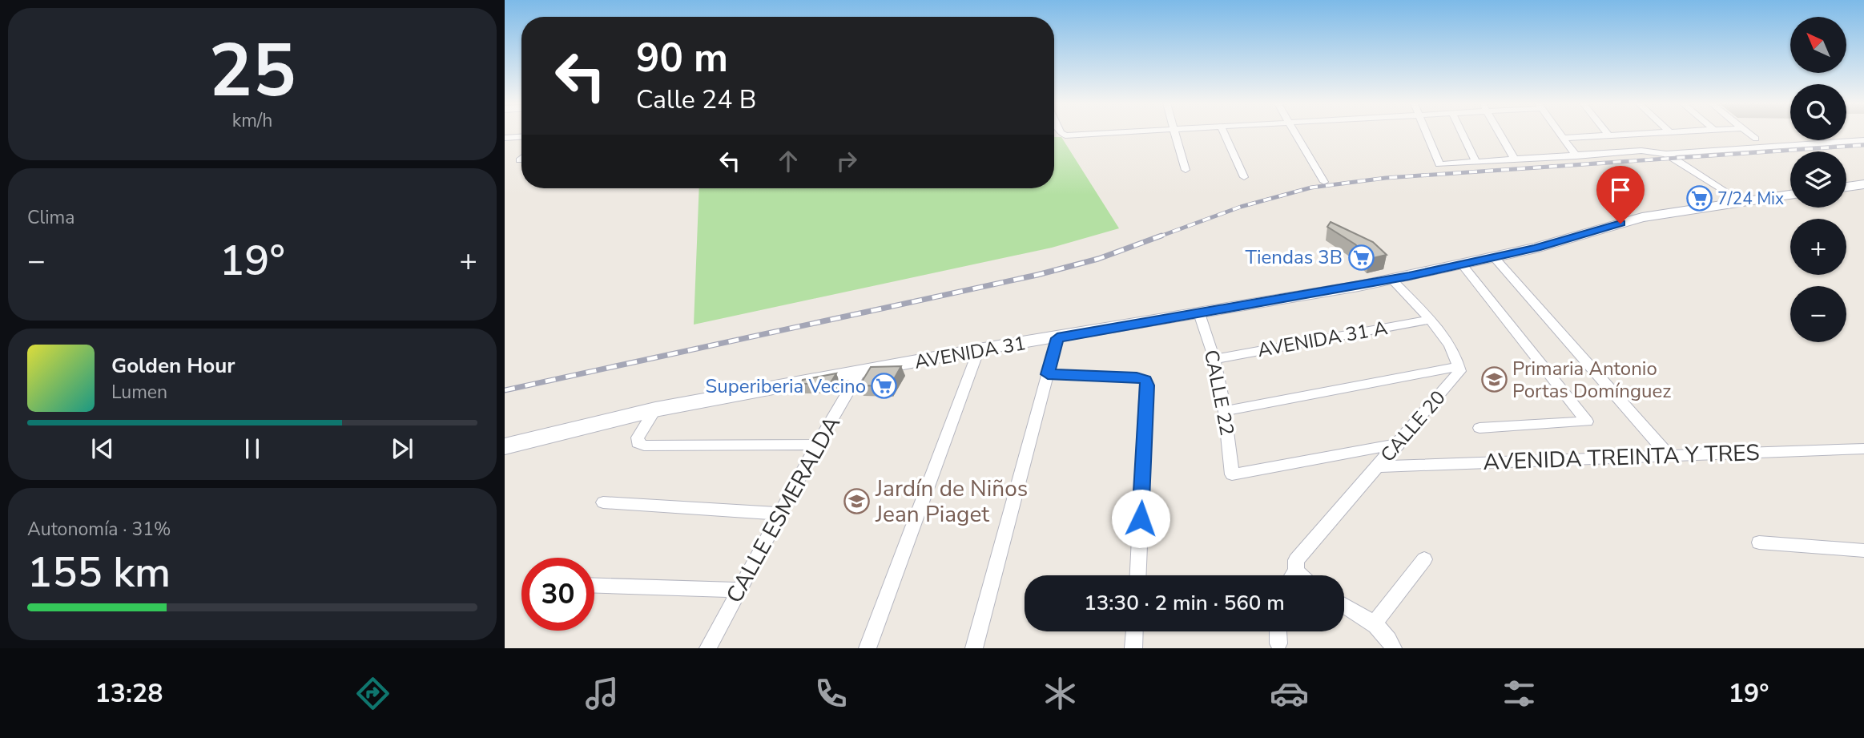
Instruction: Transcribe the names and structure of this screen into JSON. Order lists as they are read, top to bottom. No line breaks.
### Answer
{"streets":{"street":["AVENIDA 31 A","AVENIDA 31","CALLE 22","CALLE 20","AVENIDA TREINTA Y TRES","CALLE ESMERALDA"]},"crossings":[["AVENIDA 31 A","CALLE 22"],["AVENIDA 31","CALLE 22"],["AVENIDA 31","CALLE ESMERALDA"],["CALLE 22","CALLE 20"],["CALLE 20","AVENIDA TREINTA Y TRES"]],"places":{"supermarket":["7/24 Mix","Tiendas 3B","Superiberia Vecino"],"school or university":["Primaria Antonio Portas Domínguez","Jardín de Niños Jean Piaget"]},"north":"top left","page":{"tile":[["25","km/h"],"Clima",["Autonomía · 31%","155 km"]],"map_buttons":["+","−"],"turn":["90 m","Calle 24 B"],"heat":["−","19°","+"],"song":["Golden Hour","Lumen"],"limit":"30","trip":"13:30 · 2 min · 560 m","tabs":["13:28","19°"]}}
